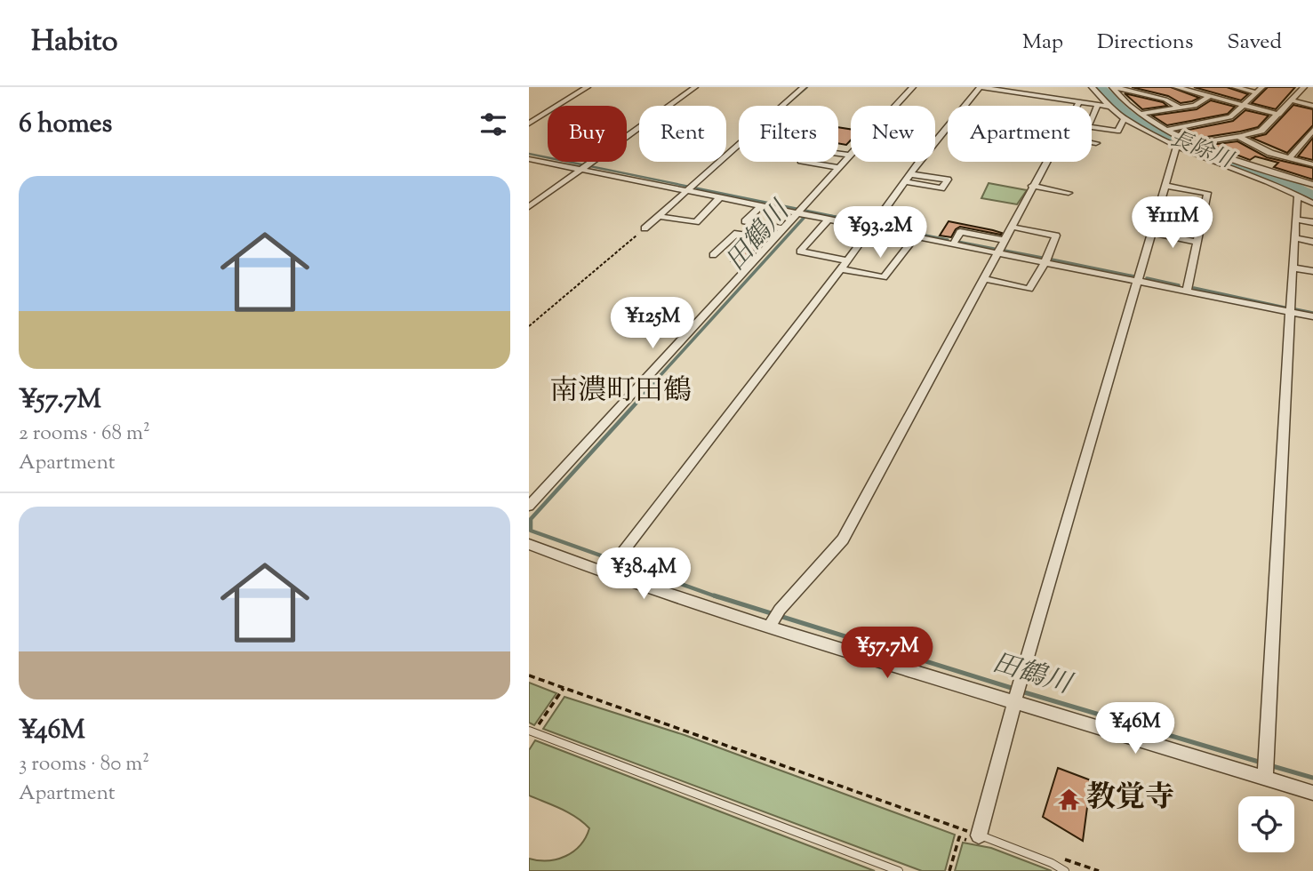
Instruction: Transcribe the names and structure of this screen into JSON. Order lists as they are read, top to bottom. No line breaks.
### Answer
{"districts":["南濃町田鶴"],"water":["長除川","田鶴川"],"places":{"temple":["教覚寺"]},"page":{"header":"Habito","nav":["Map","Directions","Saved"],"heading":"6 homes","chip":["Buy","Rent","Filters","New","Apartment"],"list":[{"name":"¥57.7M","note":"2 rooms · 68 m² · Apartment"},{"name":"¥46M","note":"3 rooms · 80 m² · Apartment"}],"price":["¥111M","¥93.2M","¥125M","¥38.4M","¥57.7M","¥46M"]}}
